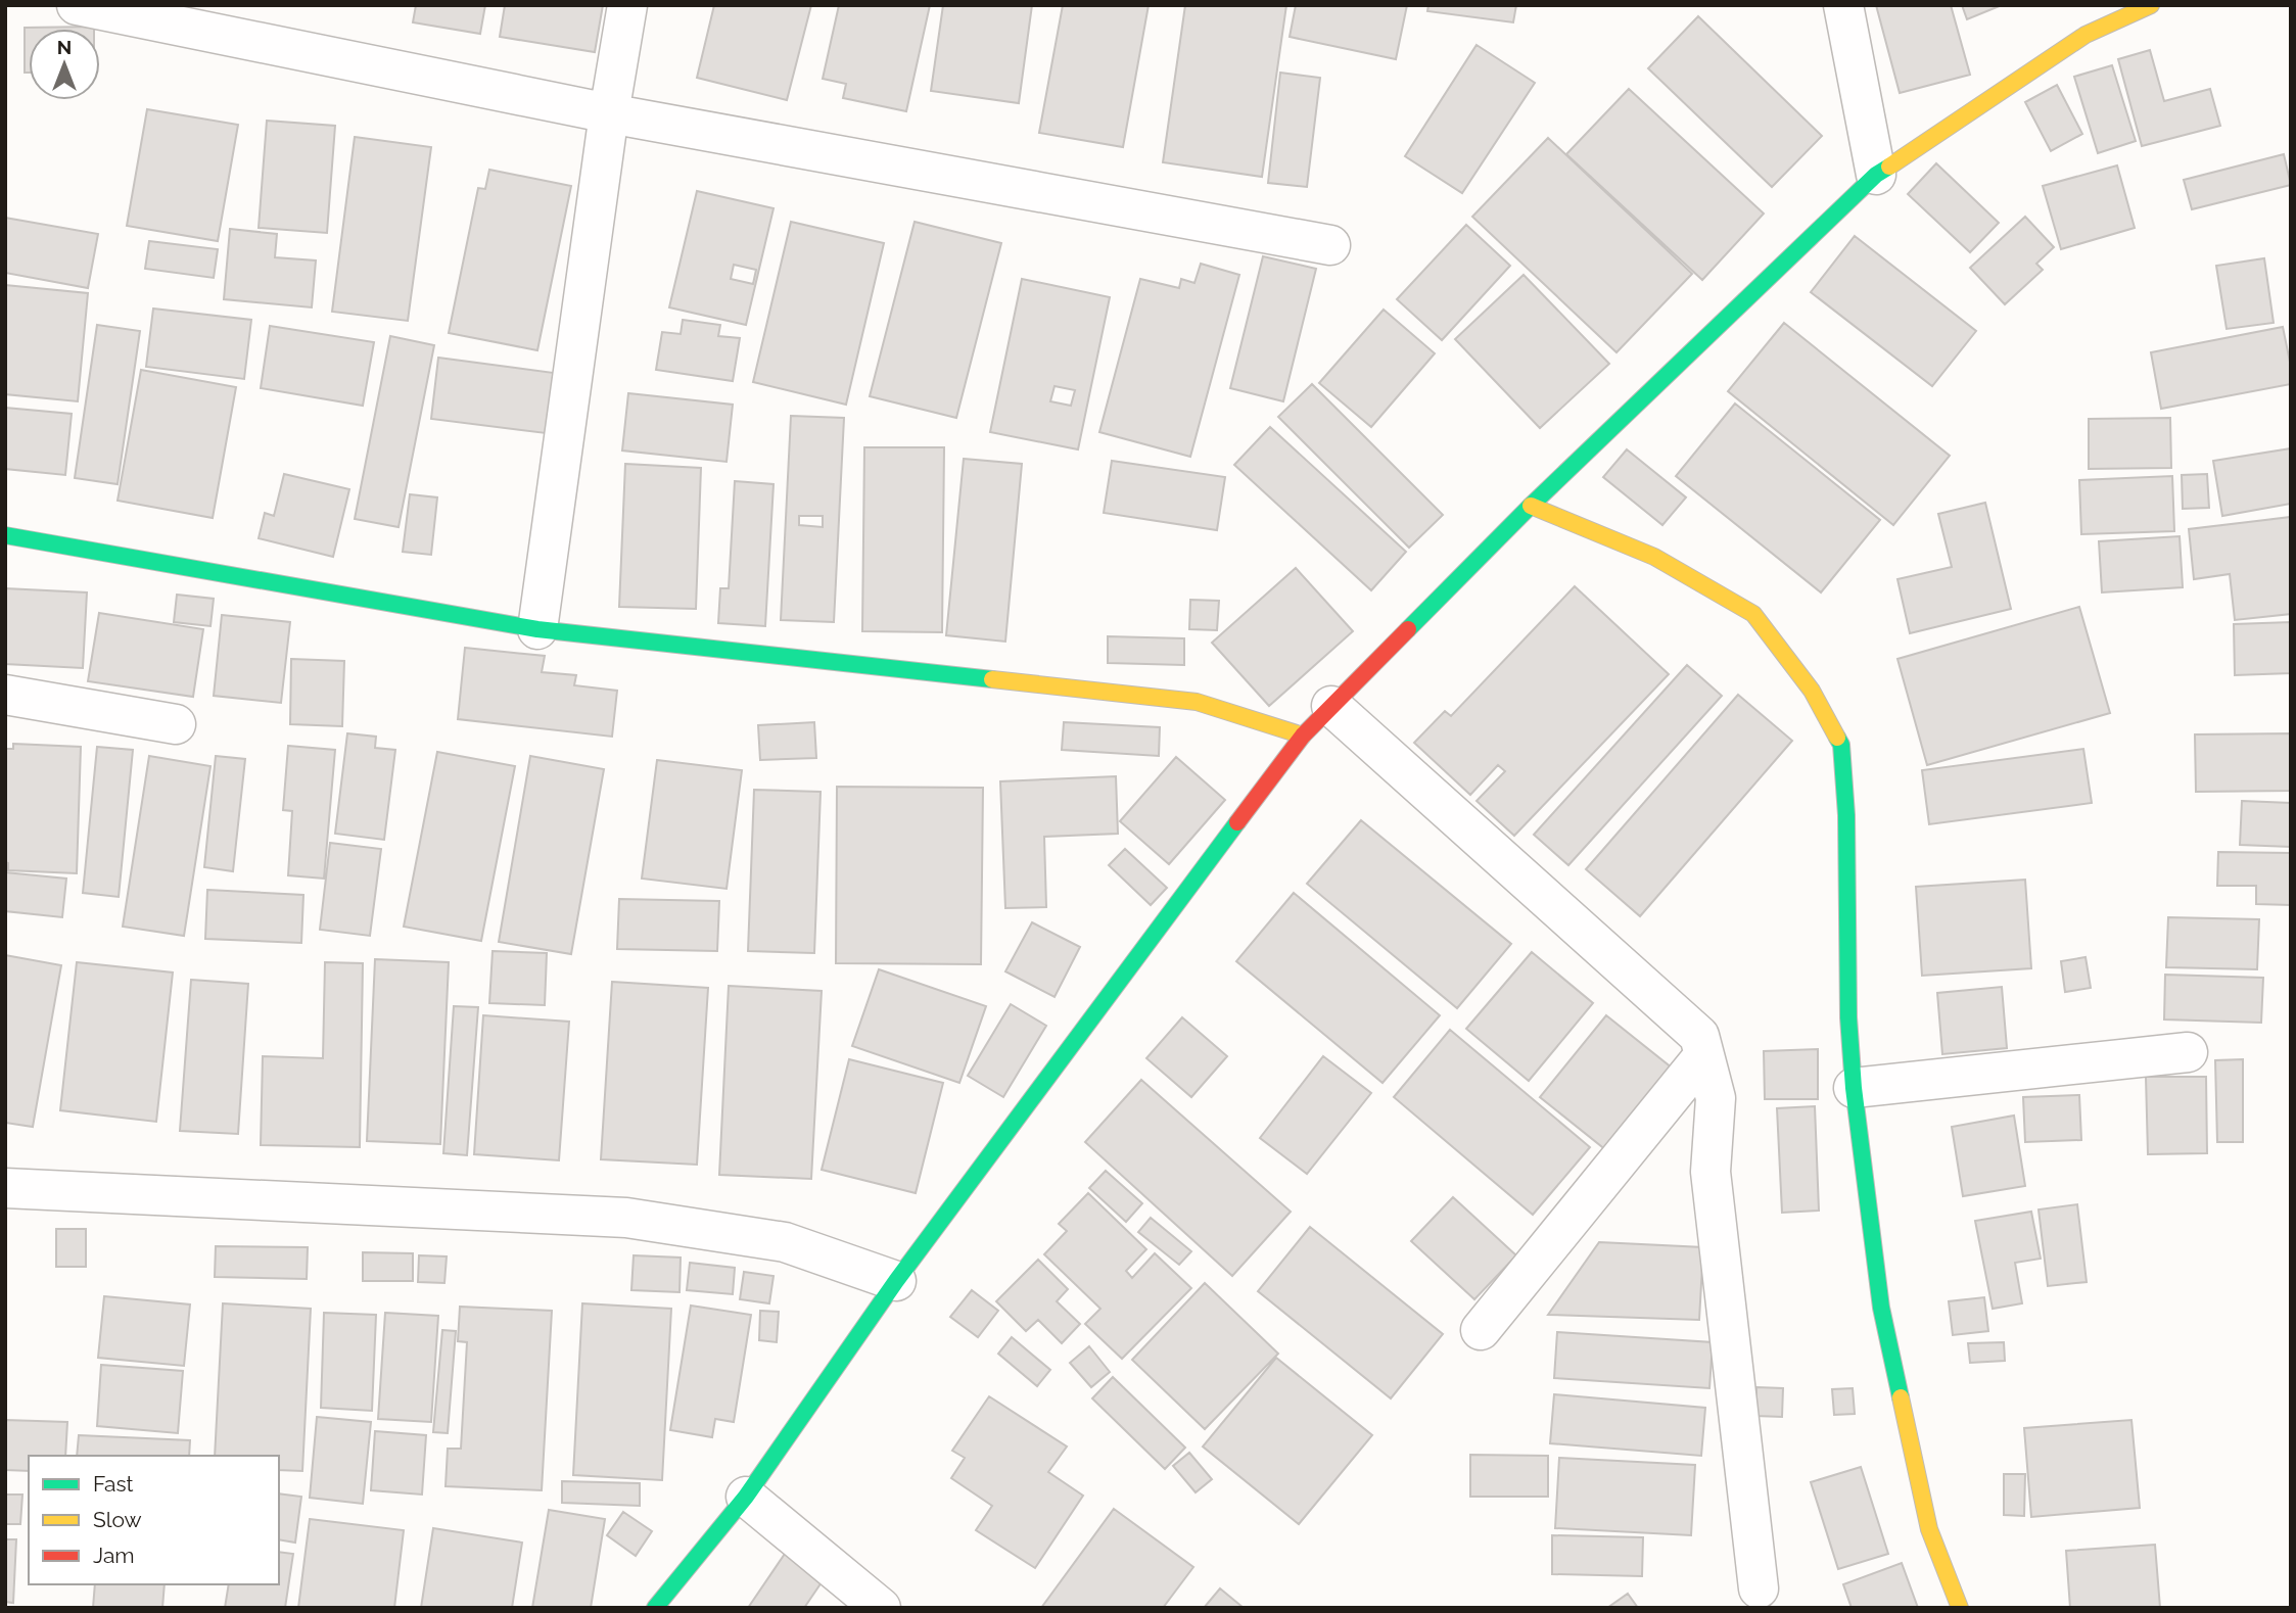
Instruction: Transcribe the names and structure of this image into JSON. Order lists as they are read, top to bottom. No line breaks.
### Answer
{"legend":["Fast","Slow","Jam"],"north":"top"}
